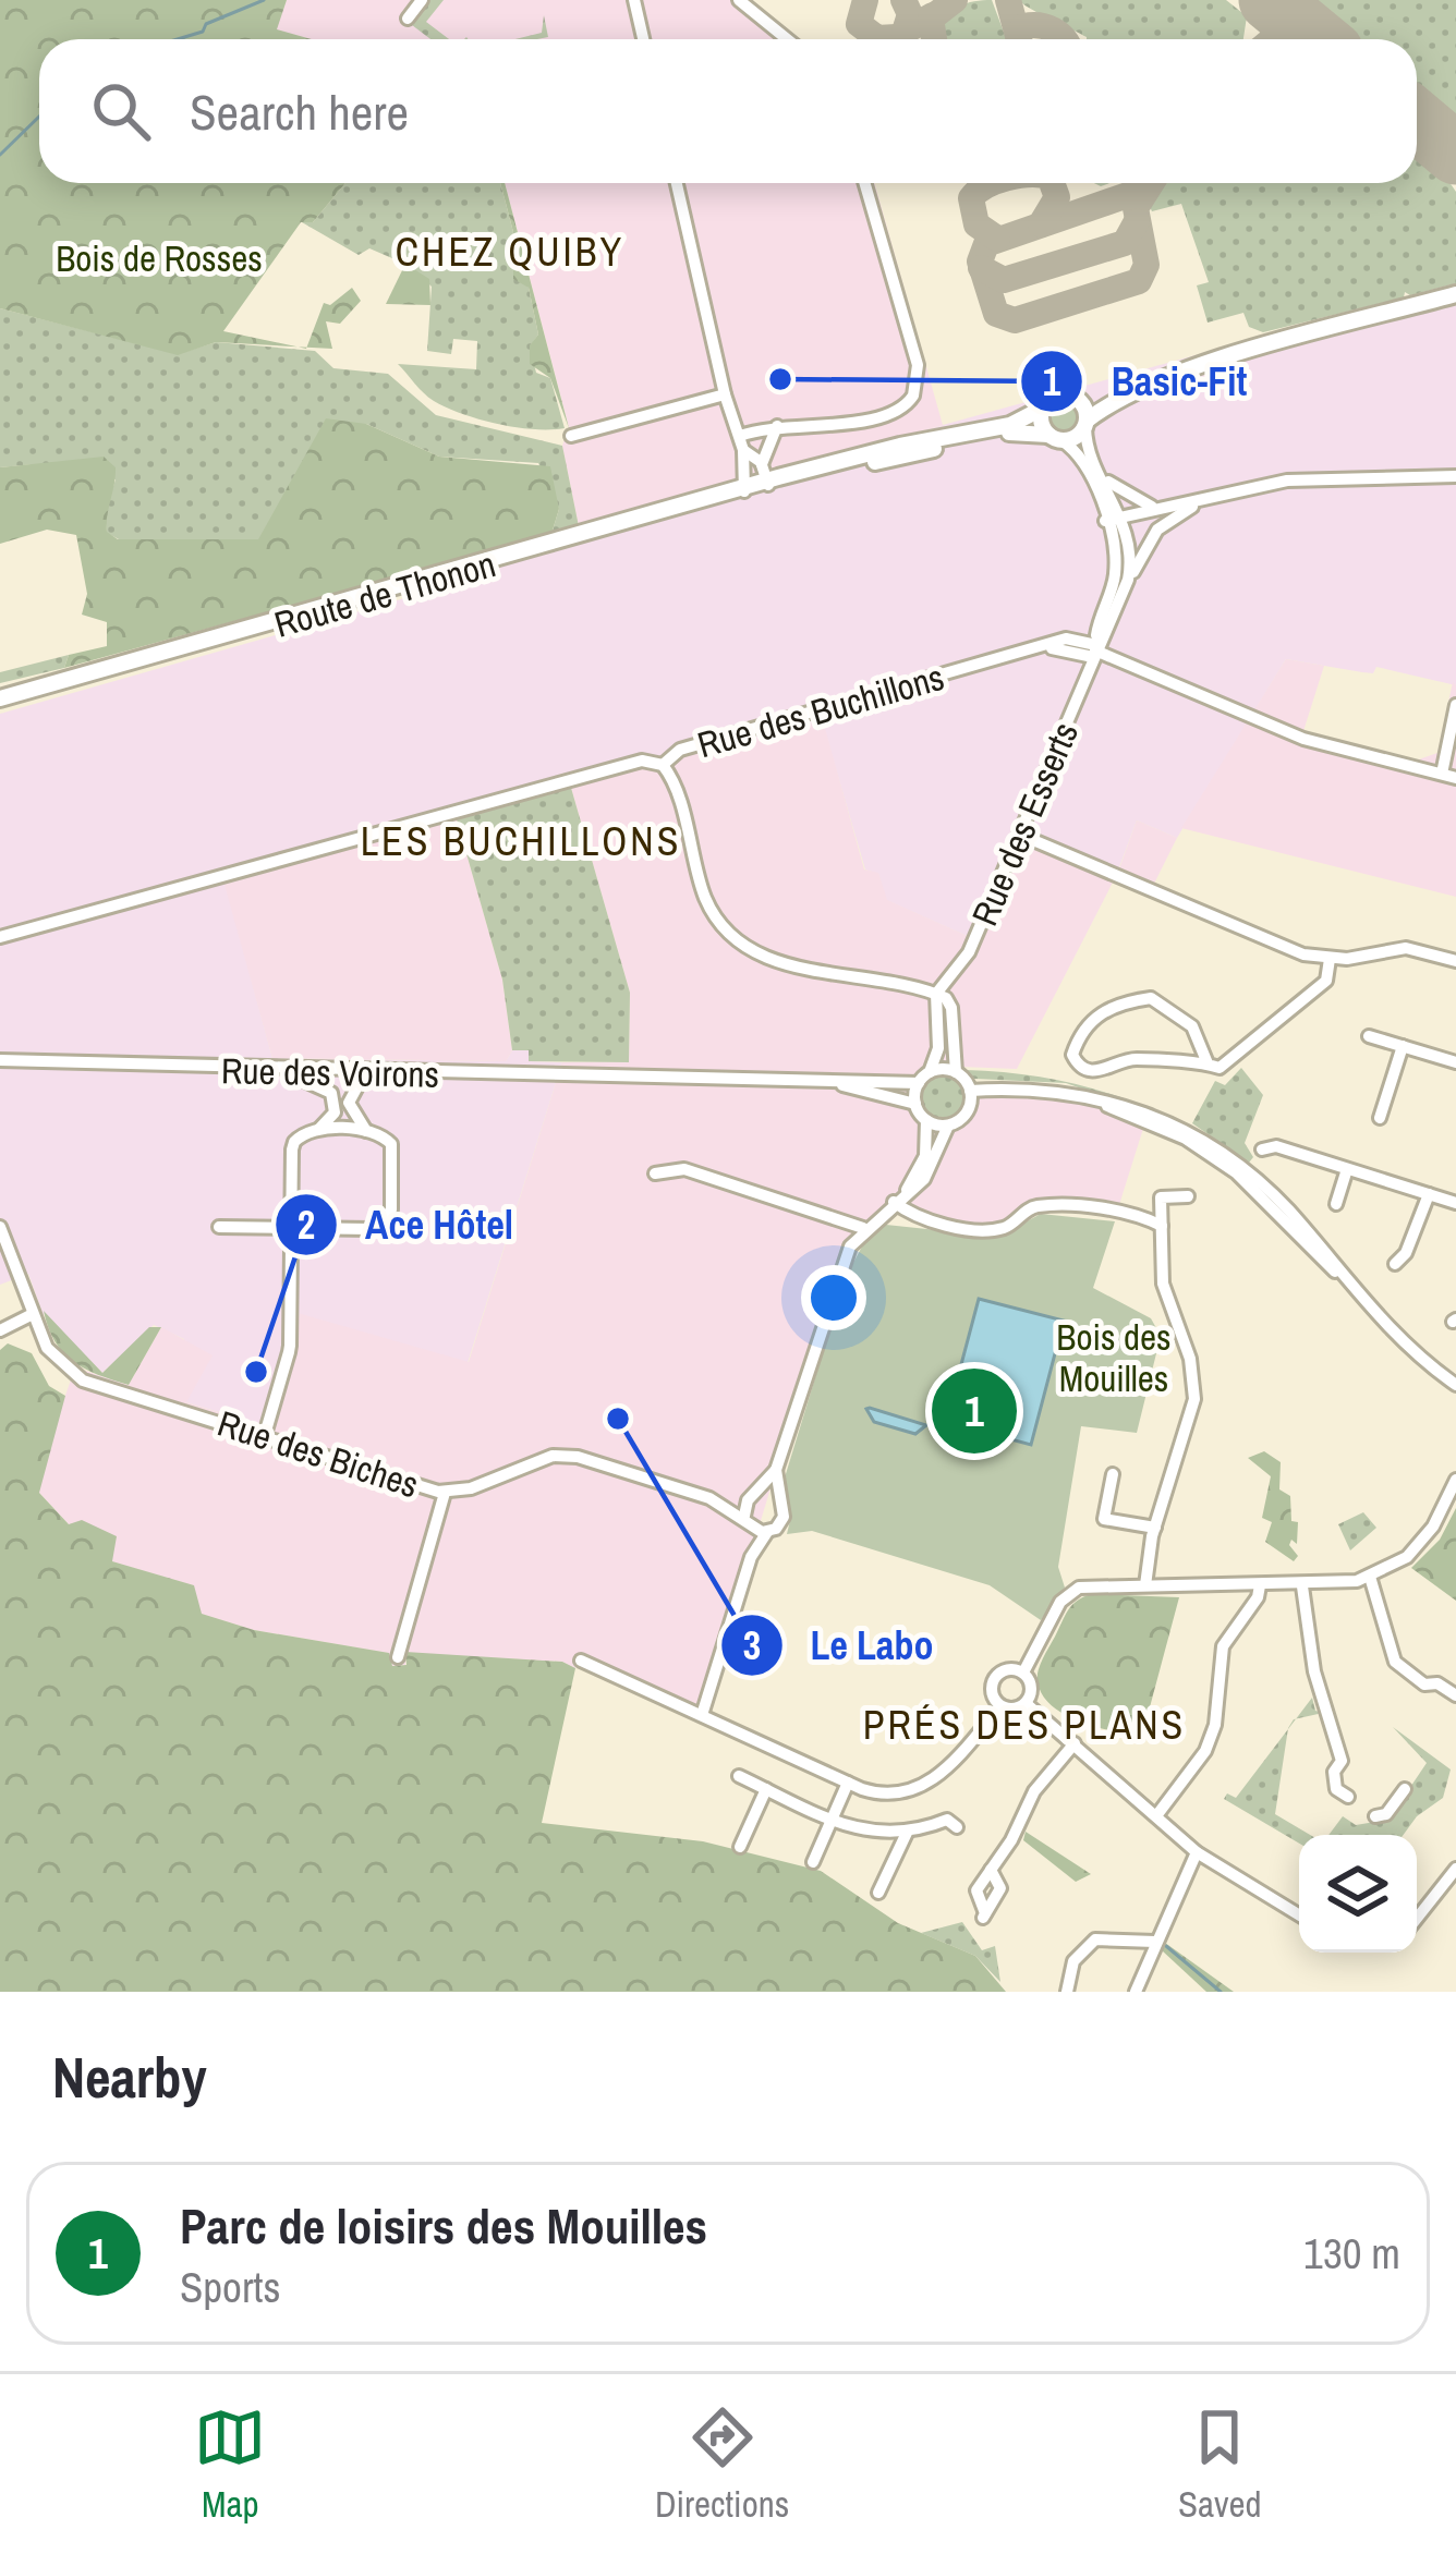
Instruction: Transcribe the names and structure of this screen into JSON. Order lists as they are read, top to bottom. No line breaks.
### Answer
{"streets":{"main road":["Route de Thonon"],"street":["Rue des Buchillons","Rue des Esserts","Rue des Voirons","Rue des Biches"]},"crossings":[["Route de Thonon","Rue des Esserts"],["Rue des Buchillons","Rue des Esserts"]],"districts":["CHEZ QUIBY","LES BUCHILLONS","PRÉS DES PLANS"],"parks":["Bois de Rosses","Bois des Mouilles"],"places":["Basic-Fit","Ace Hôtel","Le Labo"],"page":{"search":"Search here","pins":"1","heading":"Nearby","list":[{"mark":"1","name":"Parc de loisirs des Mouilles","note":"Sports","value":"130 m"}],"nav":["Map","Directions","Saved"]}}
